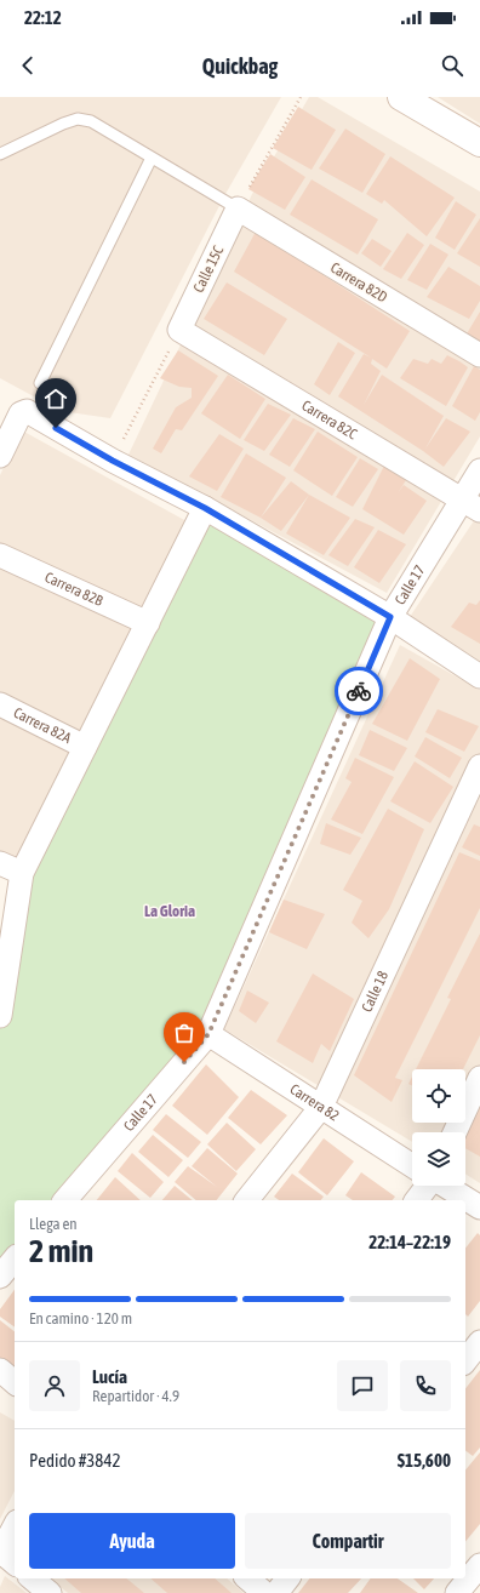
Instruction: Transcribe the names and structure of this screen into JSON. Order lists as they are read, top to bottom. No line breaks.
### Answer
{"streets":{"street":["Calle 15C","Carrera 82D","Carrera 82C","Calle 17","Carrera 82B","Carrera 82A","Calle 18","Carrera 82"]},"crossings":[["Calle 15C","Carrera 82D"],["Calle 15C","Carrera 82C"],["Carrera 82C","Calle 17"],["Calle 17","Carrera 82"],["Calle 18","Carrera 82"]],"districts":["La Gloria"],"page":{"status":"22:12","header":"Quickbag","heading":["2 min","Llega en","22:14–22:19"],"panel":["Lucía","Repartidor · 4.9","Pedido #3842","$15,600"],"bar":"En camino · 120 m","buttons":["Ayuda","Compartir"]}}
